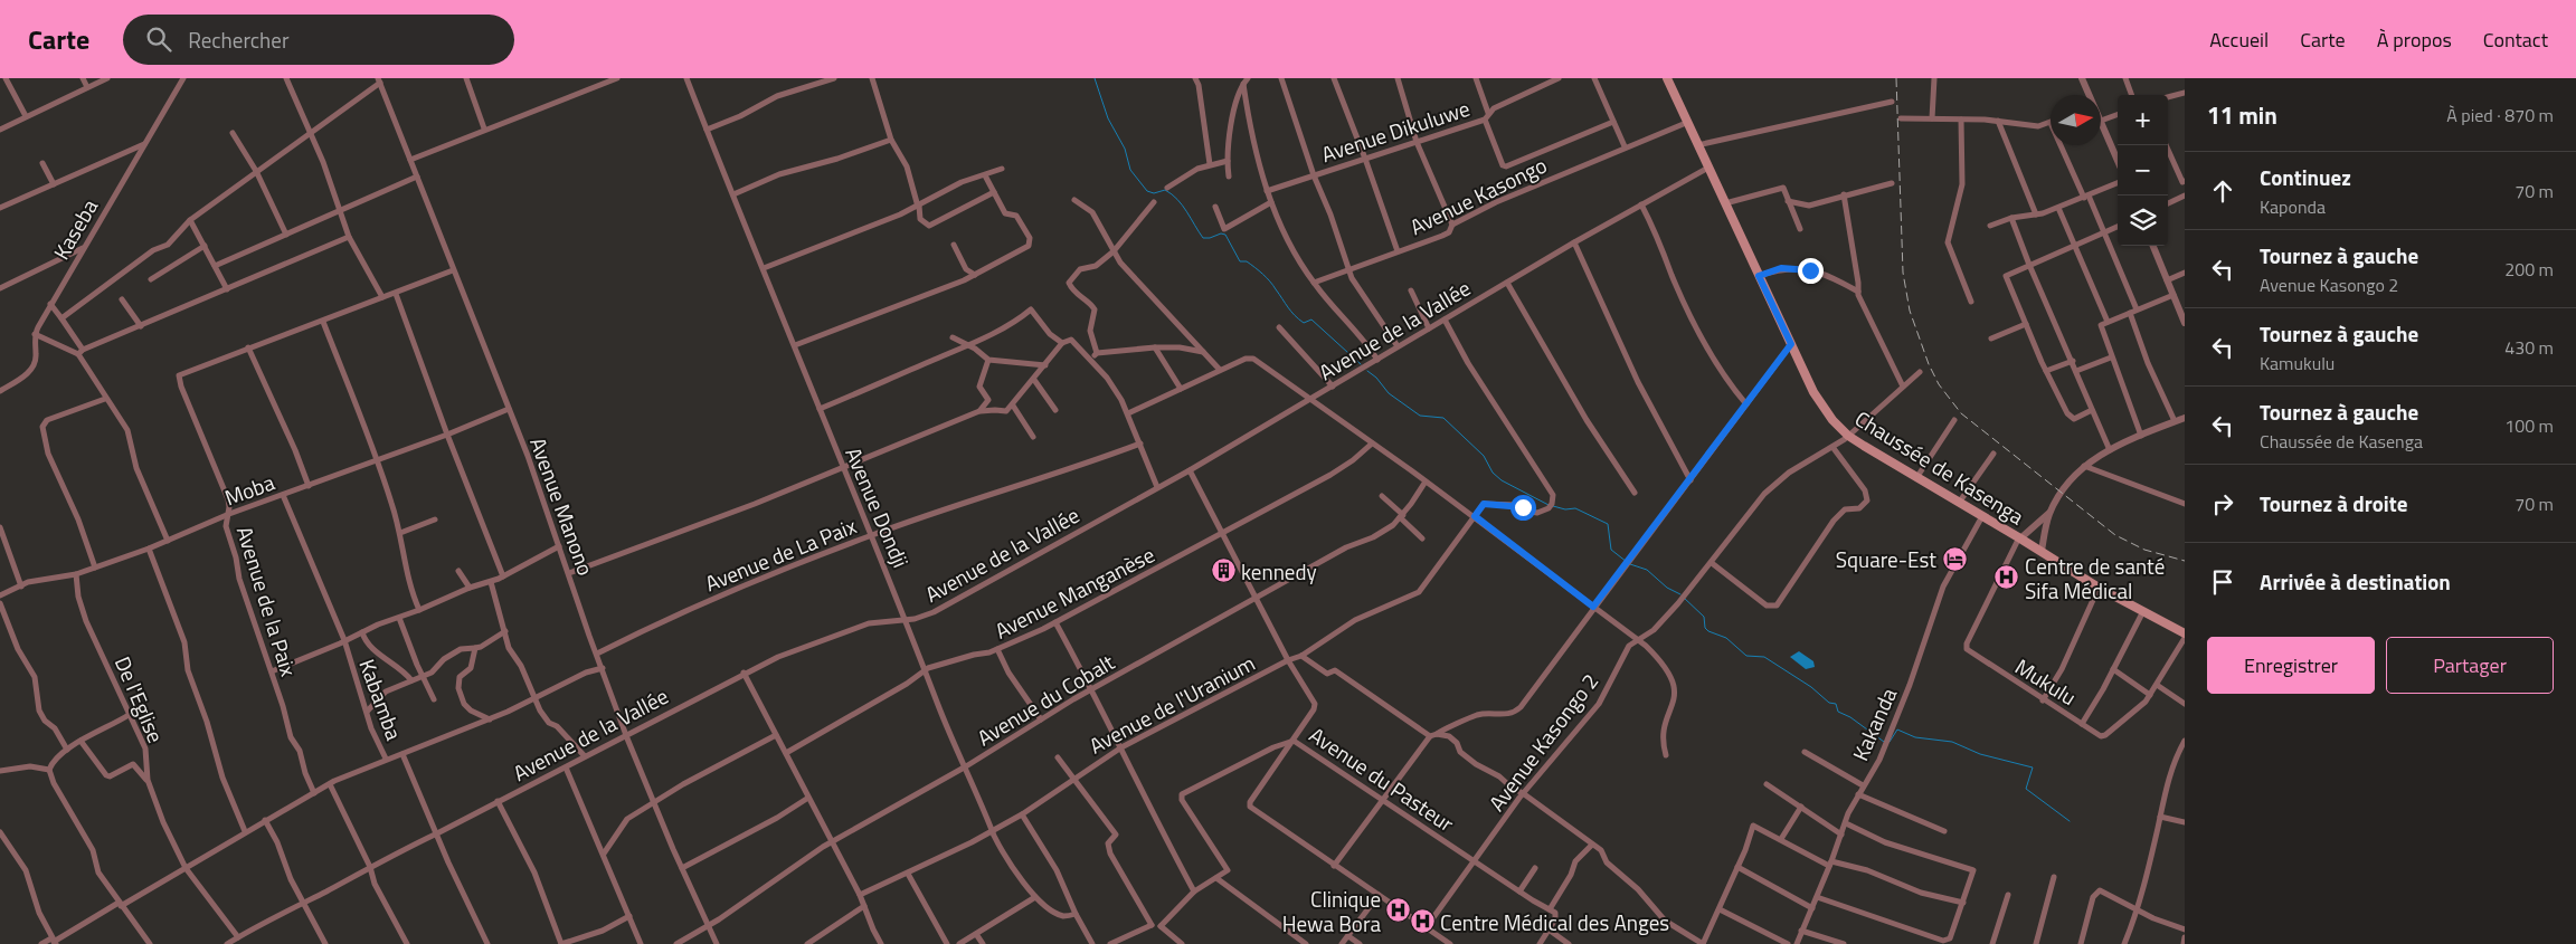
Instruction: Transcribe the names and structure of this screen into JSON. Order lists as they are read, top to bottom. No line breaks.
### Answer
{"streets":{"main road":["Chaussée de Kasenga"],"street":["Avenue Dikuluwe","Avenue Kasongo","Kaseba","Avenue de la Vallée","Moba","Avenue Manono","Avenue Dondji","Avenue de La Paix","Avenue Manganèse","Avenue de la Paix","Mukulu","De l'Eglise","Kabamba","Avenue du Cobalt","Avenue de l'Uranium","Kakanda","Avenue Kasongo 2","Avenue du Pasteur"]},"crossings":[["Avenue Kasongo","Chaussée de Kasenga"],["Avenue de la Vallée","Chaussée de Kasenga"],["Avenue de la Vallée","Avenue Manono"],["Avenue de la Vallée","Avenue Dondji"],["Avenue de la Vallée","De l'Eglise"],["Chaussée de Kasenga","Mukulu"],["Chaussée de Kasenga","Kakanda"],["Chaussée de Kasenga","Avenue Kasongo 2"],["Moba","Avenue Manono"],["Moba","Avenue de la Paix"],["Moba","De l'Eglise"],["Moba","Kabamba"],["Avenue Manono","Avenue de La Paix"],["Avenue Manono","Kabamba"],["Avenue Manono","Avenue du Cobalt"],["Avenue Dondji","Avenue de La Paix"],["Avenue Dondji","Avenue Manganèse"],["Avenue Dondji","Avenue du Cobalt"],["Avenue Dondji","Avenue de l'Uranium"],["Avenue Kasongo 2","Avenue du Pasteur"]],"places":{"hotel":["Square-Est"],"building":["kennedy"],"hospital":["Centre de santé Sifa Médical","Clinique Hewa Bora","Centre Médical des Anges"]},"north":"right","page":{"header":"Carte","search":"Rechercher","nav":["Accueil","Carte","À propos","Contact"],"heading":["11 min","À pied · 870 m"],"map_buttons":["+","−"],"list":[["Continuez","Kaponda","70 m"],["Tournez à gauche","Avenue Kasongo 2","200 m"],["Tournez à gauche","Kamukulu","430 m"],["Tournez à gauche","Chaussée de Kasenga","100 m"],["Tournez à droite","70 m"],"Arrivée à destination"],"buttons":["Enregistrer","Partager"]}}
